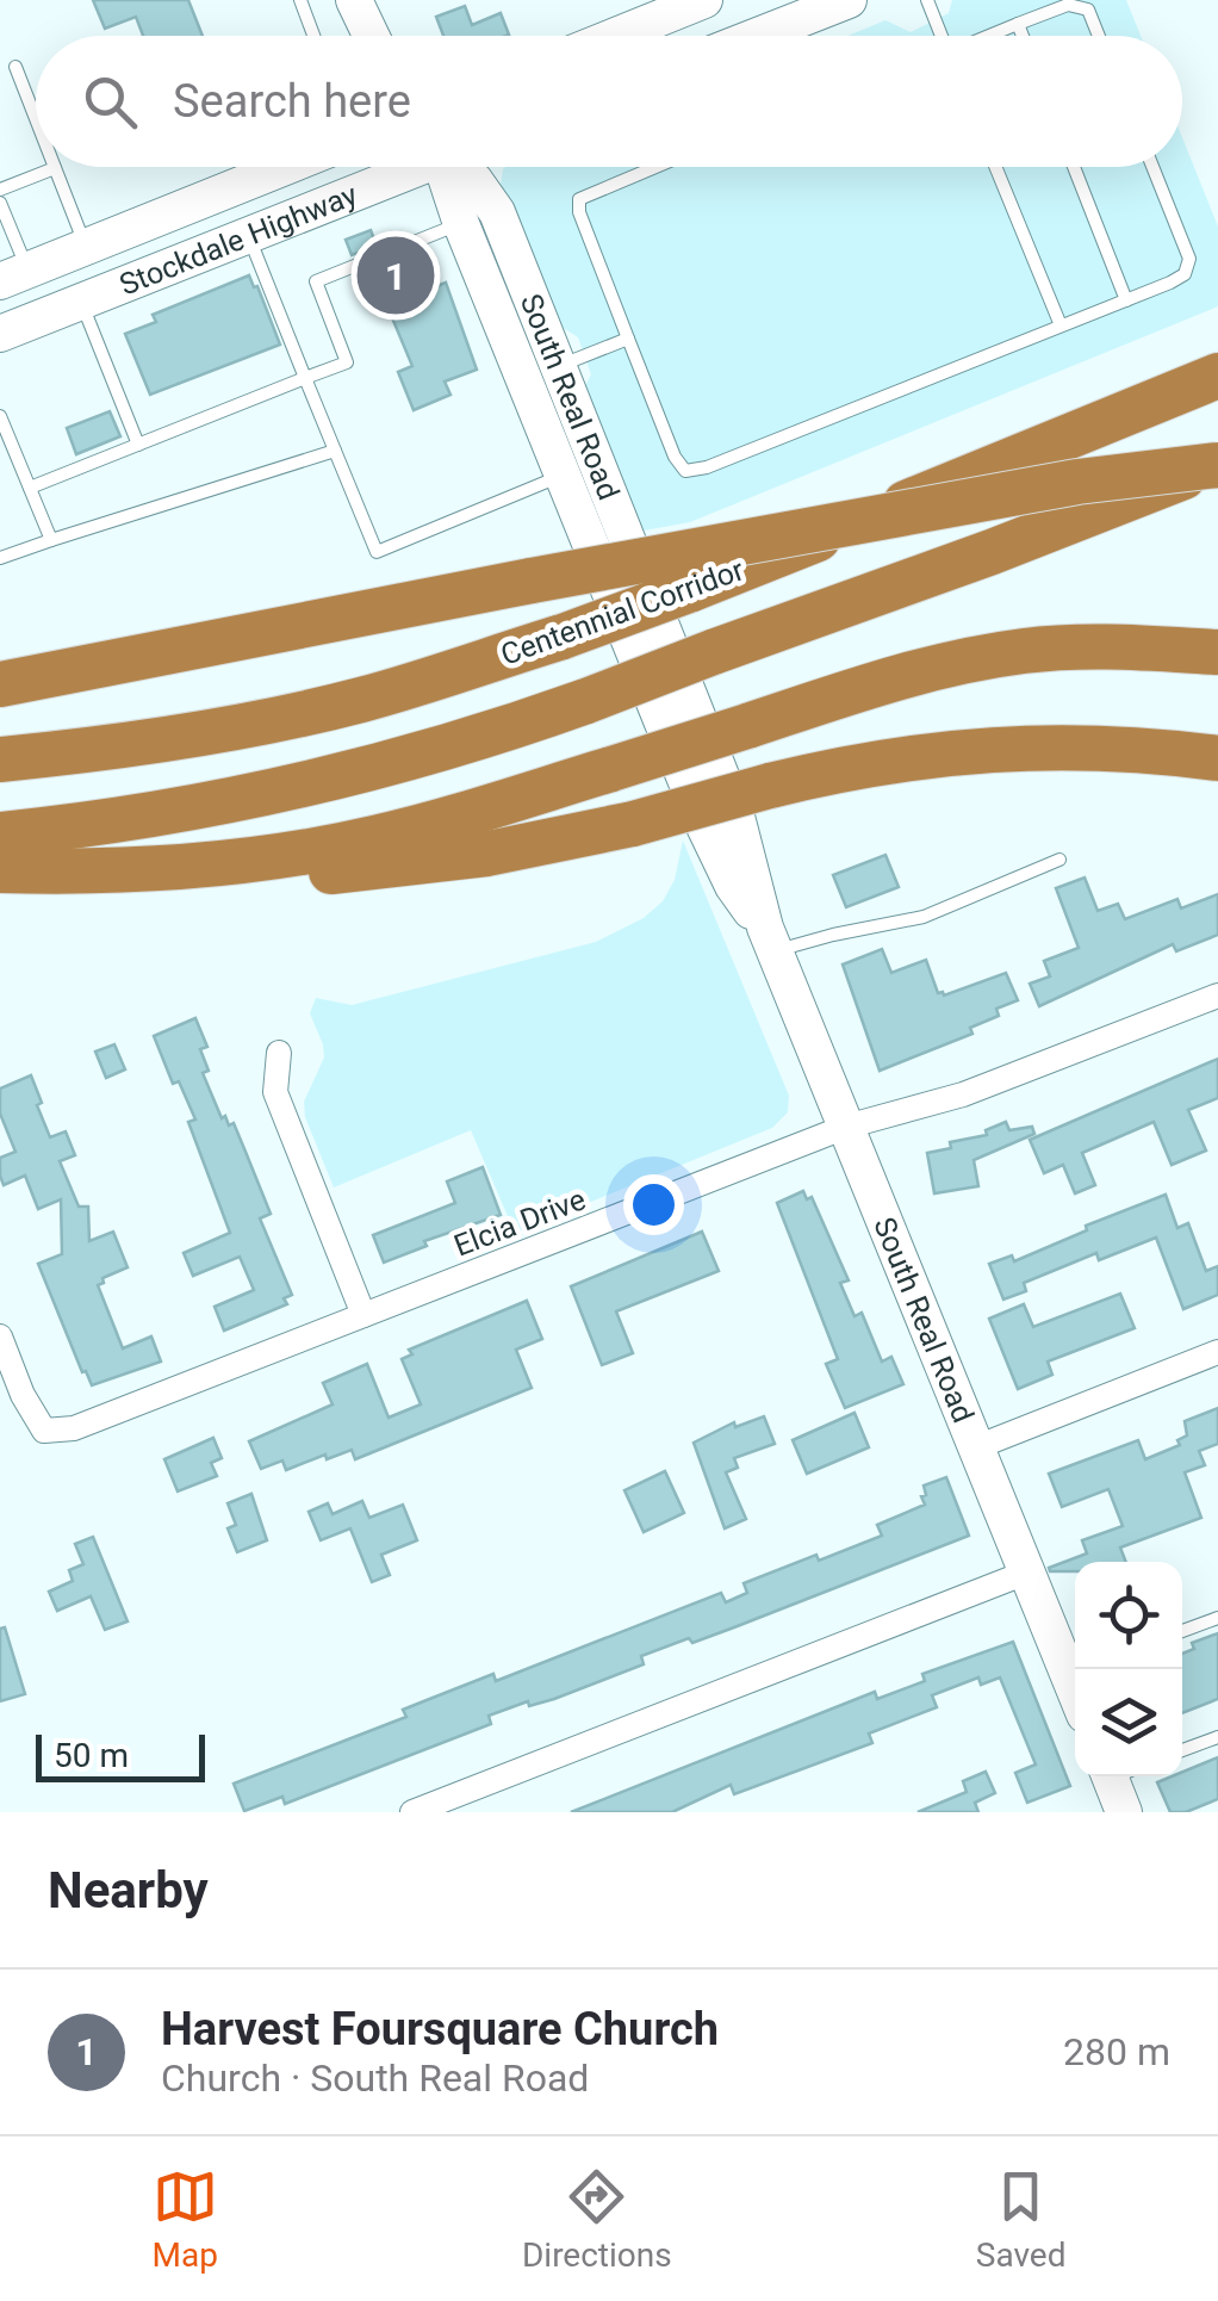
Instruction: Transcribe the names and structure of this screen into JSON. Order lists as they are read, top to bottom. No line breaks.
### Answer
{"streets":{"highway":["Centennial Corridor"],"street":["Stockdale Highway","South Real Road","Elcia Drive"]},"crossings":[["South Real Road","Elcia Drive"]],"scale_bar":"50 m","page":{"search":"Search here","pins":"1","scale":"50 m","heading":"Nearby","list":[{"mark":"1","name":"Harvest Foursquare Church","note":"Church · South Real Road","value":"280 m"}],"nav":["Map","Directions","Saved"]}}
